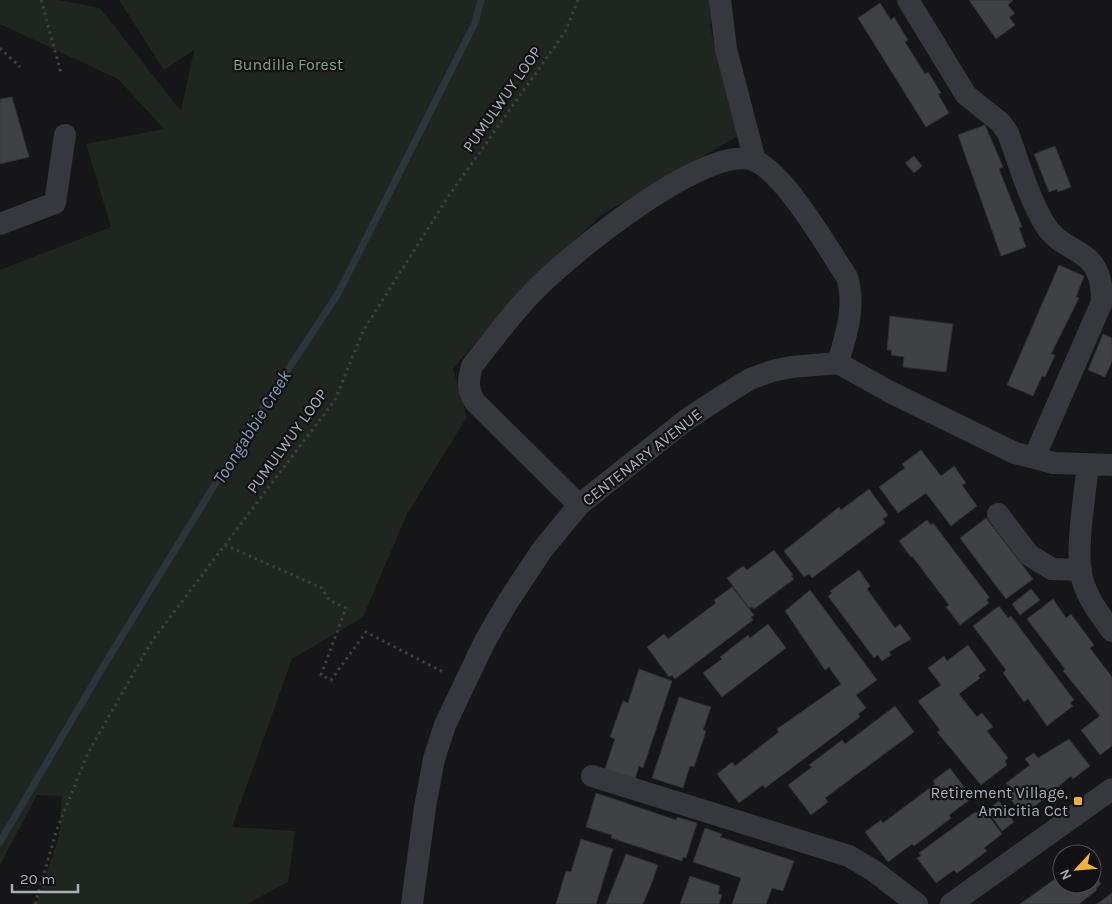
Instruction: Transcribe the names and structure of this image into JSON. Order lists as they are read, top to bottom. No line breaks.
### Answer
{"streets":{"street":["CENTENARY AVENUE"],"path":["PUMULWUY LOOP"]},"water":["Toongabbie Creek"],"parks":["Bundilla Forest"],"places":{"transit":["Retirement Village, Amicitia Cct"]},"scale_bar":"20 m","north":"bottom left"}
